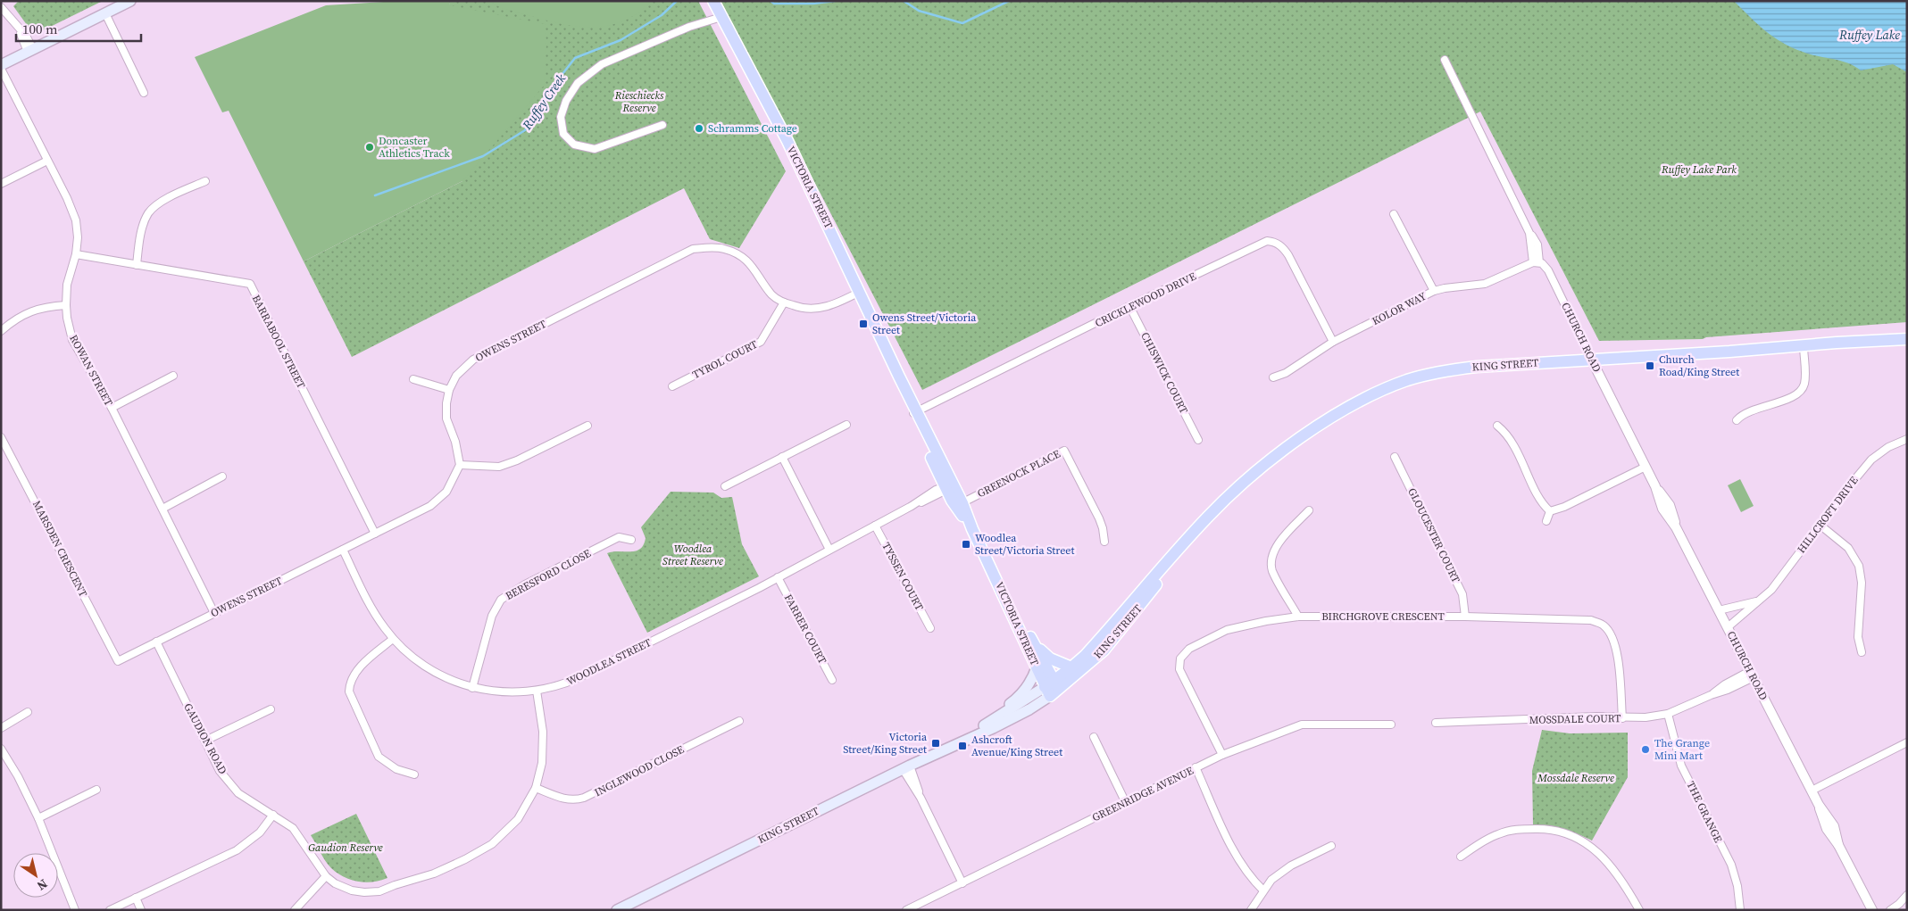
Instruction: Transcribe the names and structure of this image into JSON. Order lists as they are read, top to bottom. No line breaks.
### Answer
{"streets":{"main road":["VICTORIA STREET","KING STREET"],"street":["CRICKLEWOOD DRIVE","KOLOR WAY","CHURCH ROAD","OWENS STREET","BARRABOOL STREET","TYROL COURT","ROWAN STREET","CHISWICK COURT","GREENOCK PLACE","HILLCROFT DRIVE","GLOUCESTER COURT","MARSDEN CRESCENT","BERESFORD CLOSE","TYSSEN COURT","BIRCHGROVE CRESCENT","FARRER COURT","WOODLEA STREET","MOSSDALE COURT","GAUDION ROAD","INGLEWOOD CLOSE","GREENRIDGE AVENUE","THE GRANGE"]},"crossings":[["VICTORIA STREET","CRICKLEWOOD DRIVE"],["VICTORIA STREET","OWENS STREET"],["VICTORIA STREET","KING STREET"],["VICTORIA STREET","GREENOCK PLACE"],["VICTORIA STREET","WOODLEA STREET"],["CRICKLEWOOD DRIVE","KOLOR WAY"],["CRICKLEWOOD DRIVE","CHISWICK COURT"],["KOLOR WAY","CHURCH ROAD"],["CHURCH ROAD","KING STREET"],["CHURCH ROAD","HILLCROFT DRIVE"],["CHURCH ROAD","MOSSDALE COURT"],["OWENS STREET","BARRABOOL STREET"],["OWENS STREET","TYROL COURT"],["OWENS STREET","ROWAN STREET"],["OWENS STREET","MARSDEN CRESCENT"],["OWENS STREET","WOODLEA STREET"],["OWENS STREET","GAUDION ROAD"],["BARRABOOL STREET","ROWAN STREET"],["GLOUCESTER COURT","BIRCHGROVE CRESCENT"],["BERESFORD CLOSE","WOODLEA STREET"],["TYSSEN COURT","WOODLEA STREET"],["BIRCHGROVE CRESCENT","MOSSDALE COURT"],["BIRCHGROVE CRESCENT","GREENRIDGE AVENUE"],["FARRER COURT","WOODLEA STREET"],["WOODLEA STREET","GAUDION ROAD"],["MOSSDALE COURT","THE GRANGE"],["GAUDION ROAD","INGLEWOOD CLOSE"]],"water":["Ruffey Lake","Ruffey Creek"],"parks":["Rieschiecks Reserve","Ruffey Lake Park","Woodlea Street Reserve","Mossdale Reserve","Gaudion Reserve"],"places":{"other":["Schramms Cottage","Doncaster Athletics Track","The Grange Mini Mart"],"transit":["Owens Street/Victoria Street","Church Road/King Street","Woodlea Street/Victoria Street","Victoria Street/King Street","Ashcroft Avenue/King Street"]},"scale_bar":"100 m","north":"bottom right"}
